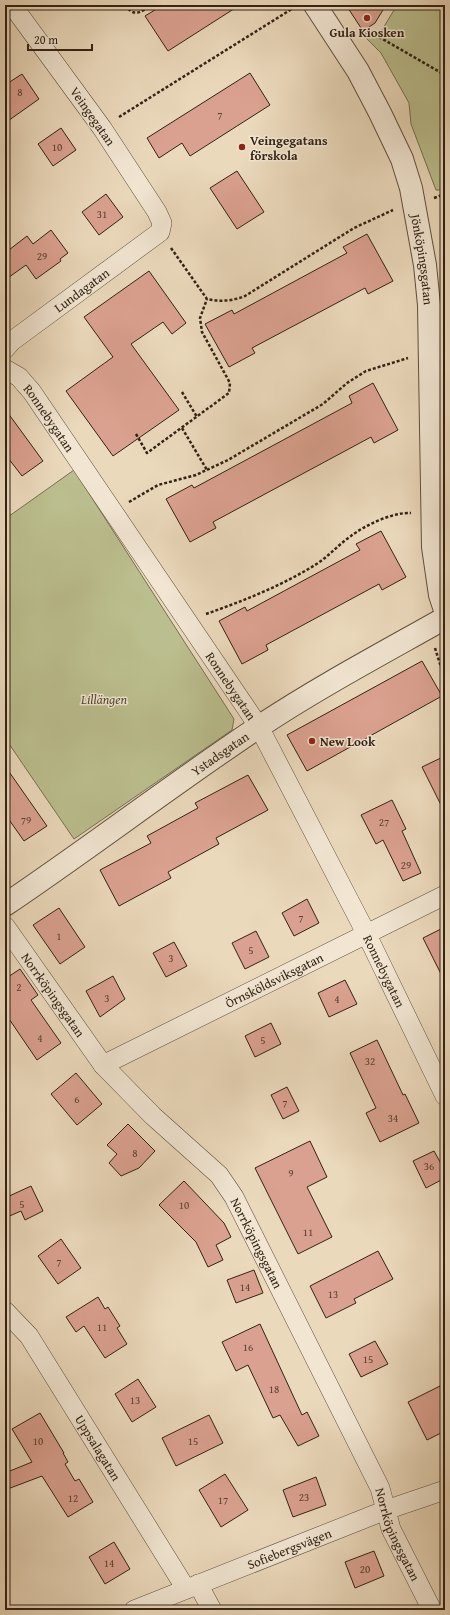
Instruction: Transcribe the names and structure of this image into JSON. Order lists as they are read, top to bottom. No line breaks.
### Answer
{"streets":{"street":["Veingegatan","Jönköpingsgatan","Lundagatan","Ronnebygatan","Ystadsgatan","Örnsköldsviksgatan","Norrköpingsgatan","Uppsalagatan","Sofiebergsvägen"]},"crossings":[["Veingegatan","Lundagatan"],["Jönköpingsgatan","Ystadsgatan"],["Ronnebygatan","Ystadsgatan"],["Ronnebygatan","Örnsköldsviksgatan"],["Örnsköldsviksgatan","Norrköpingsgatan"],["Norrköpingsgatan","Sofiebergsvägen"],["Uppsalagatan","Sofiebergsvägen"]],"parks":["Lillängen"],"places":["Gula Kiosken","Veingegatans förskola","New Look"],"house_numbers":["8","7","10","31","29","79","27","29","7","1","5","3","2","3","4","4","5","32","6","7","34","8","36","9","5","10","11","7","14","13","11","16","15","18","13","10","15","23","12","17","14","20"],"scale_bar":"20 m"}
